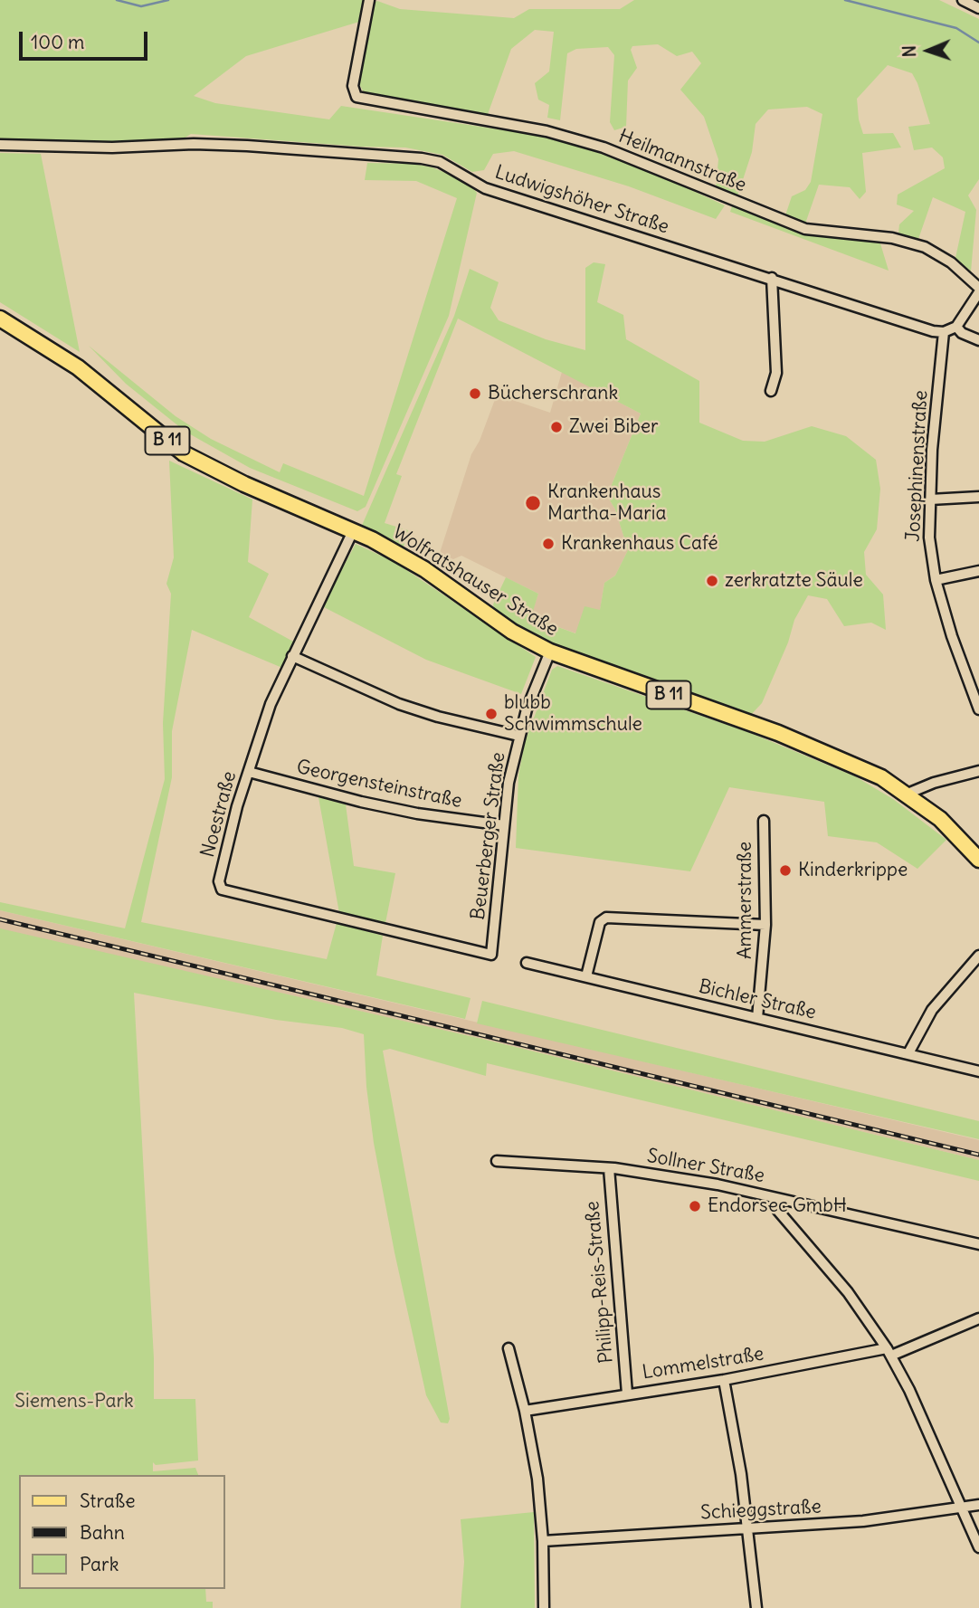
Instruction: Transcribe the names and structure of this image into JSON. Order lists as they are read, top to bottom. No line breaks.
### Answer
{"streets":{"main road":["B 11","Wolfratshauser Straße"],"street":["Heilmannstraße","Ludwigshöher Straße","Josephinenstraße","Georgensteinstraße","Noestraße","Beuerberger Straße","Ammerstraße","Bichler Straße","Sollner Straße","Philipp-Reis-Straße","Lommelstraße","Schieggstraße"]},"crossings":[["Ludwigshöher Straße","Josephinenstraße"],["Wolfratshauser Straße","Noestraße"],["Wolfratshauser Straße","Beuerberger Straße"],["Georgensteinstraße","Noestraße"],["Georgensteinstraße","Beuerberger Straße"],["Noestraße","Beuerberger Straße"],["Ammerstraße","Bichler Straße"],["Sollner Straße","Philipp-Reis-Straße"],["Philipp-Reis-Straße","Lommelstraße"]],"parks":["Siemens-Park"],"places":["Bücherschrank","Zwei Biber","Krankenhaus Martha-Maria","Krankenhaus Café","zerkratzte Säule","blubb Schwimmschule","Kinderkrippe","Endorsec GmbH"],"legend":["Straße","Bahn","Park"],"scale_bar":"100 m","north":"left"}
